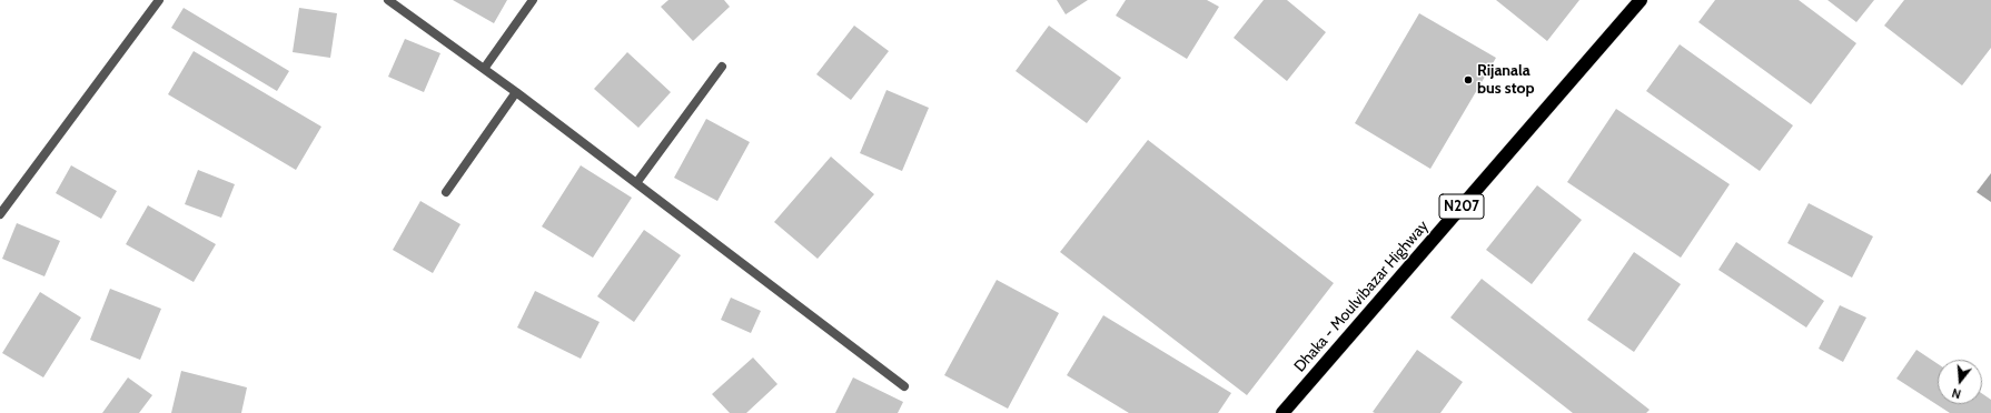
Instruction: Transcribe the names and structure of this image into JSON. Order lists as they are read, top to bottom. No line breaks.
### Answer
{"streets":{"highway":["N207","Dhaka - Moulvibazar Highway"]},"places":["Rijanala bus stop"],"north":"bottom"}
